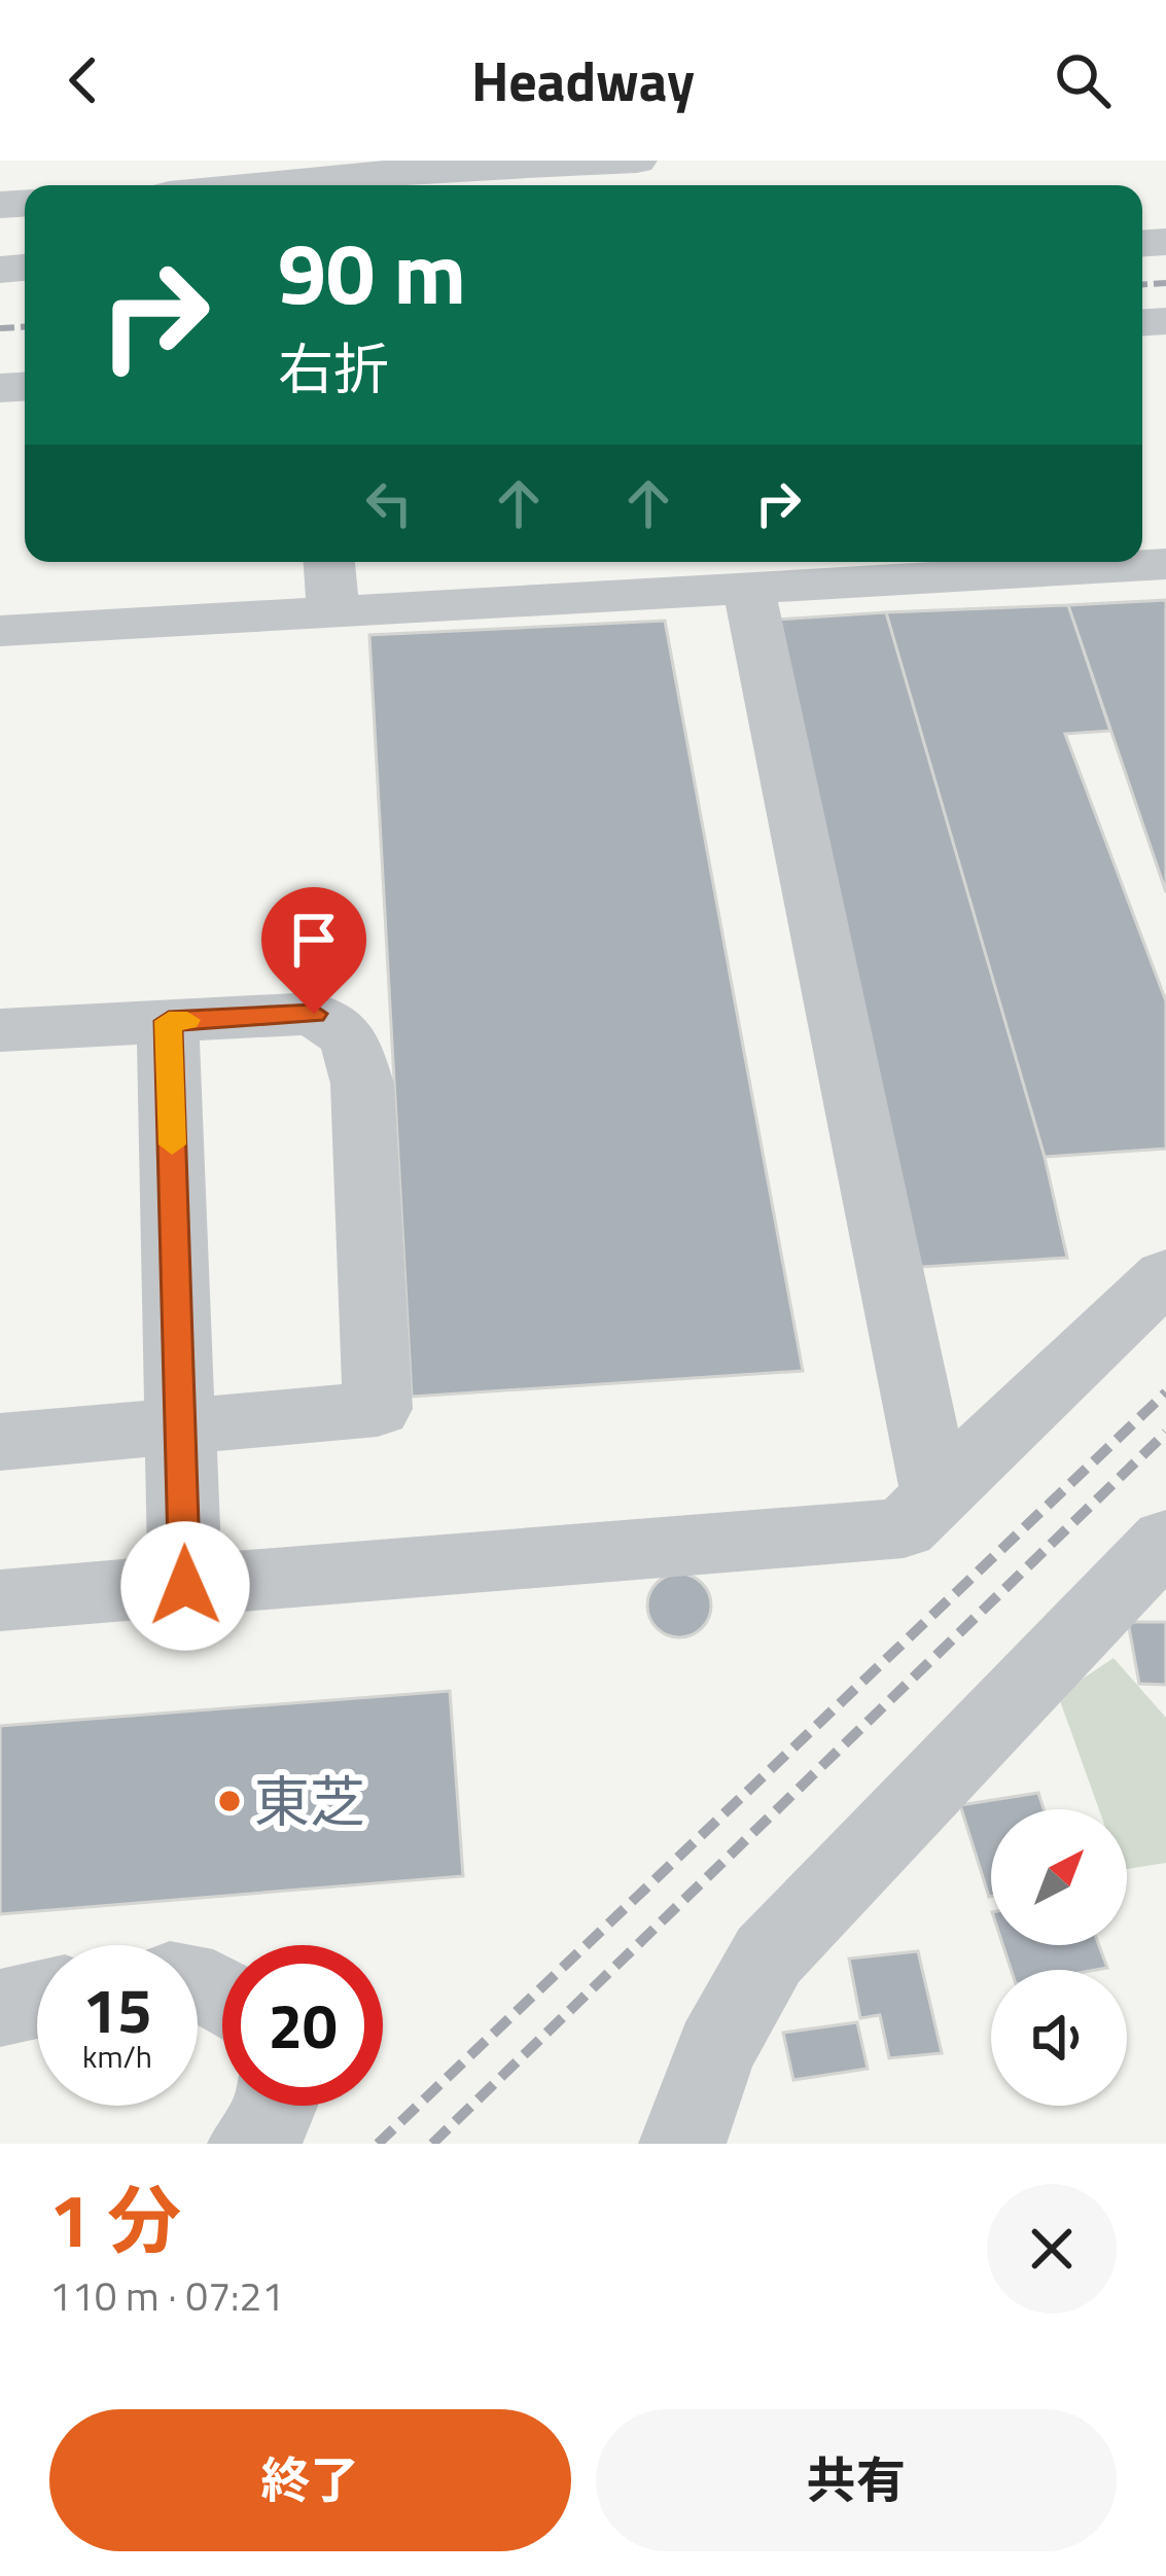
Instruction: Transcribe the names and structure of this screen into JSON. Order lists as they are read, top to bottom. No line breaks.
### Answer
{"places":["東芝"],"north":"top right","page":{"header":"Headway","turn":["90 m","右折"],"speed":"15 km/h","limit":"20","heading":["1 分","110 m · 07:21"],"buttons":["終了","共有"]}}
